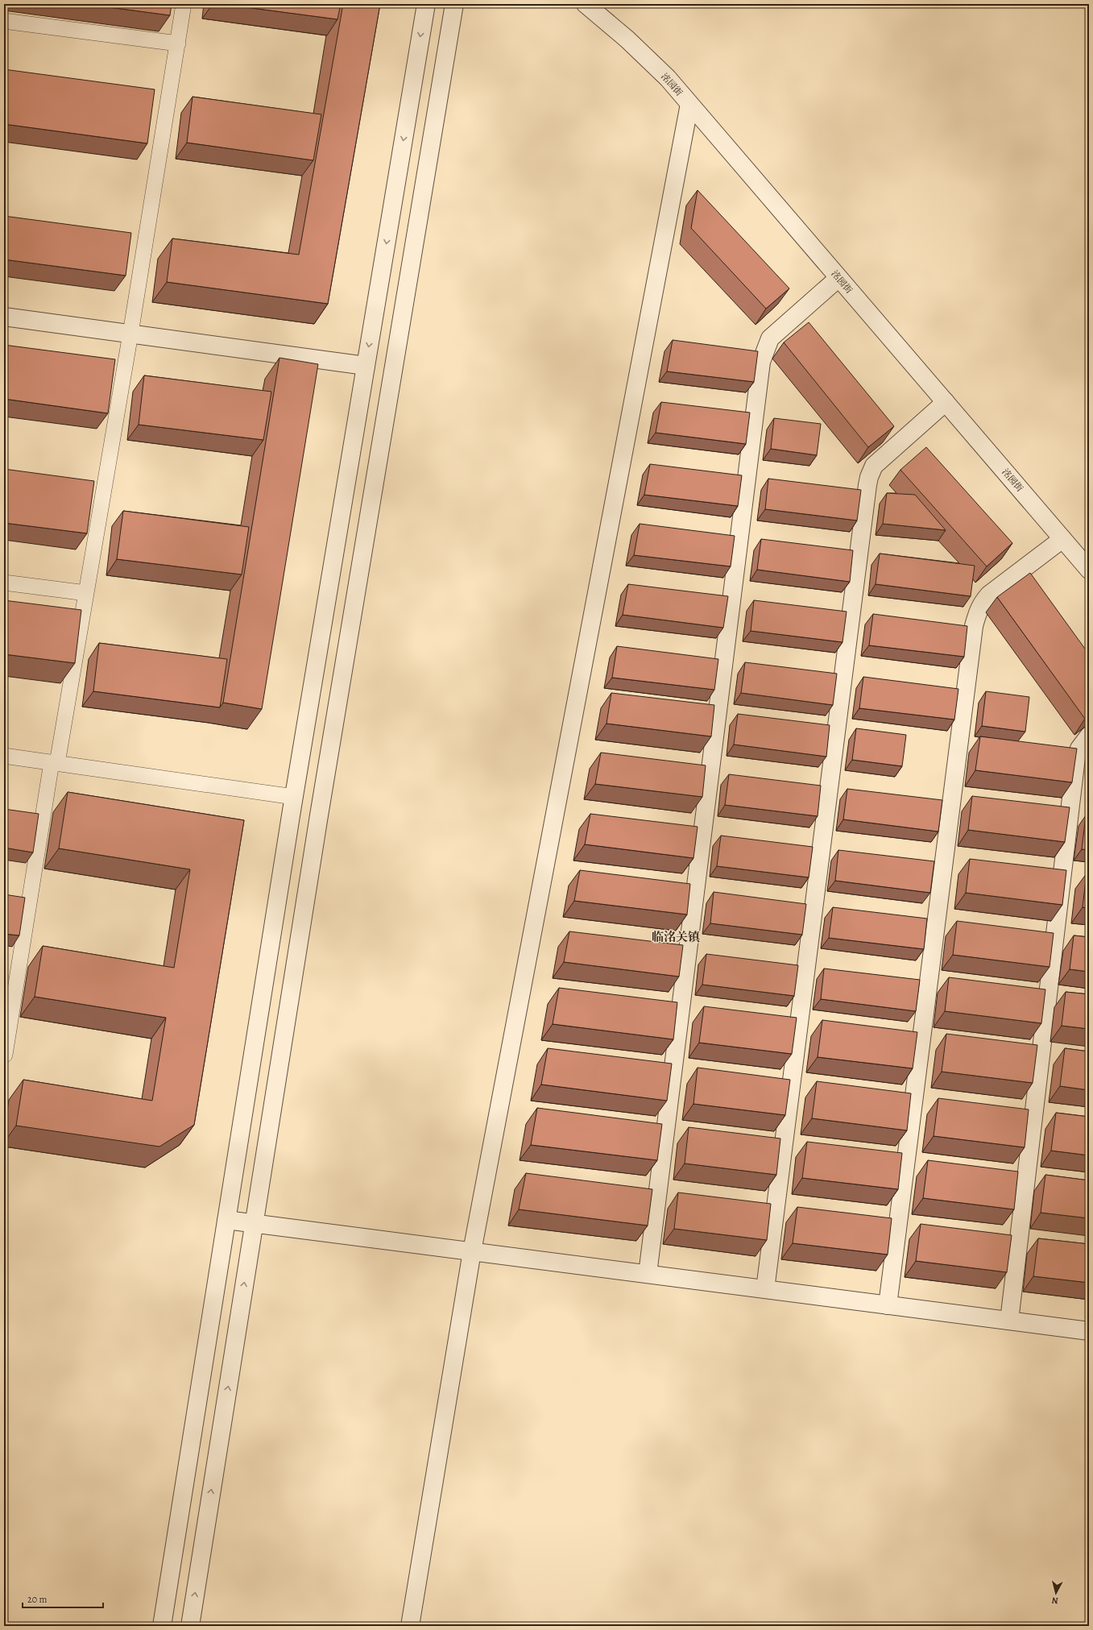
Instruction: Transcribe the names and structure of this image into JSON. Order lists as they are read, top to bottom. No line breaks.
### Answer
{"streets":{"street":["洺园街"]},"districts":["临洺关镇"],"scale_bar":"20 m","north":"bottom"}
